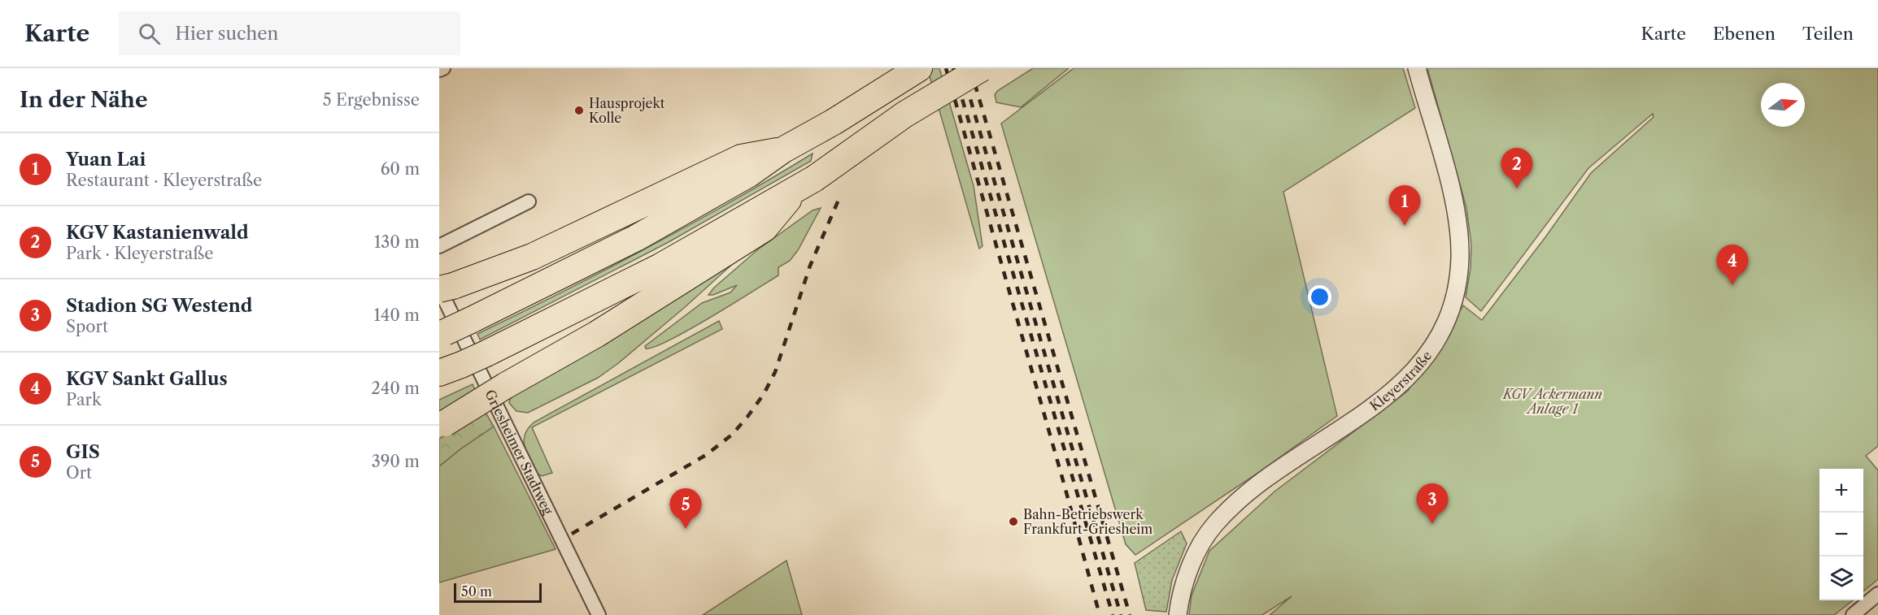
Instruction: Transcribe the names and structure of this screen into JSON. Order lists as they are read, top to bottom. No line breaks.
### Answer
{"streets":{"street":["Kleyerstraße","Griesheimer Stadtweg"]},"parks":["KGV Ackermann Anlage 1"],"places":["Hausprojekt Kolle","Bahn-Betriebswerk Frankfurt-Griesheim"],"scale_bar":"50 m","north":"right","page":{"header":"Karte","search":"Hier suchen","nav":["Karte","Ebenen","Teilen"],"heading":["In der Nähe","5 Ergebnisse"],"list":[{"mark":"1","name":"Yuan Lai","note":"Restaurant · Kleyerstraße","value":"60 m"},{"mark":"2","name":"KGV Kastanienwald","note":"Park · Kleyerstraße","value":"130 m"},{"mark":"3","name":"Stadion SG Westend","note":"Sport","value":"140 m"},{"mark":"4","name":"KGV Sankt Gallus","note":"Park","value":"240 m"},{"mark":"5","name":"GIS","note":"Ort","value":"390 m"}],"pins":["2","1","4","3","5"],"map_buttons":["+","−"],"scale":"50 m"}}
